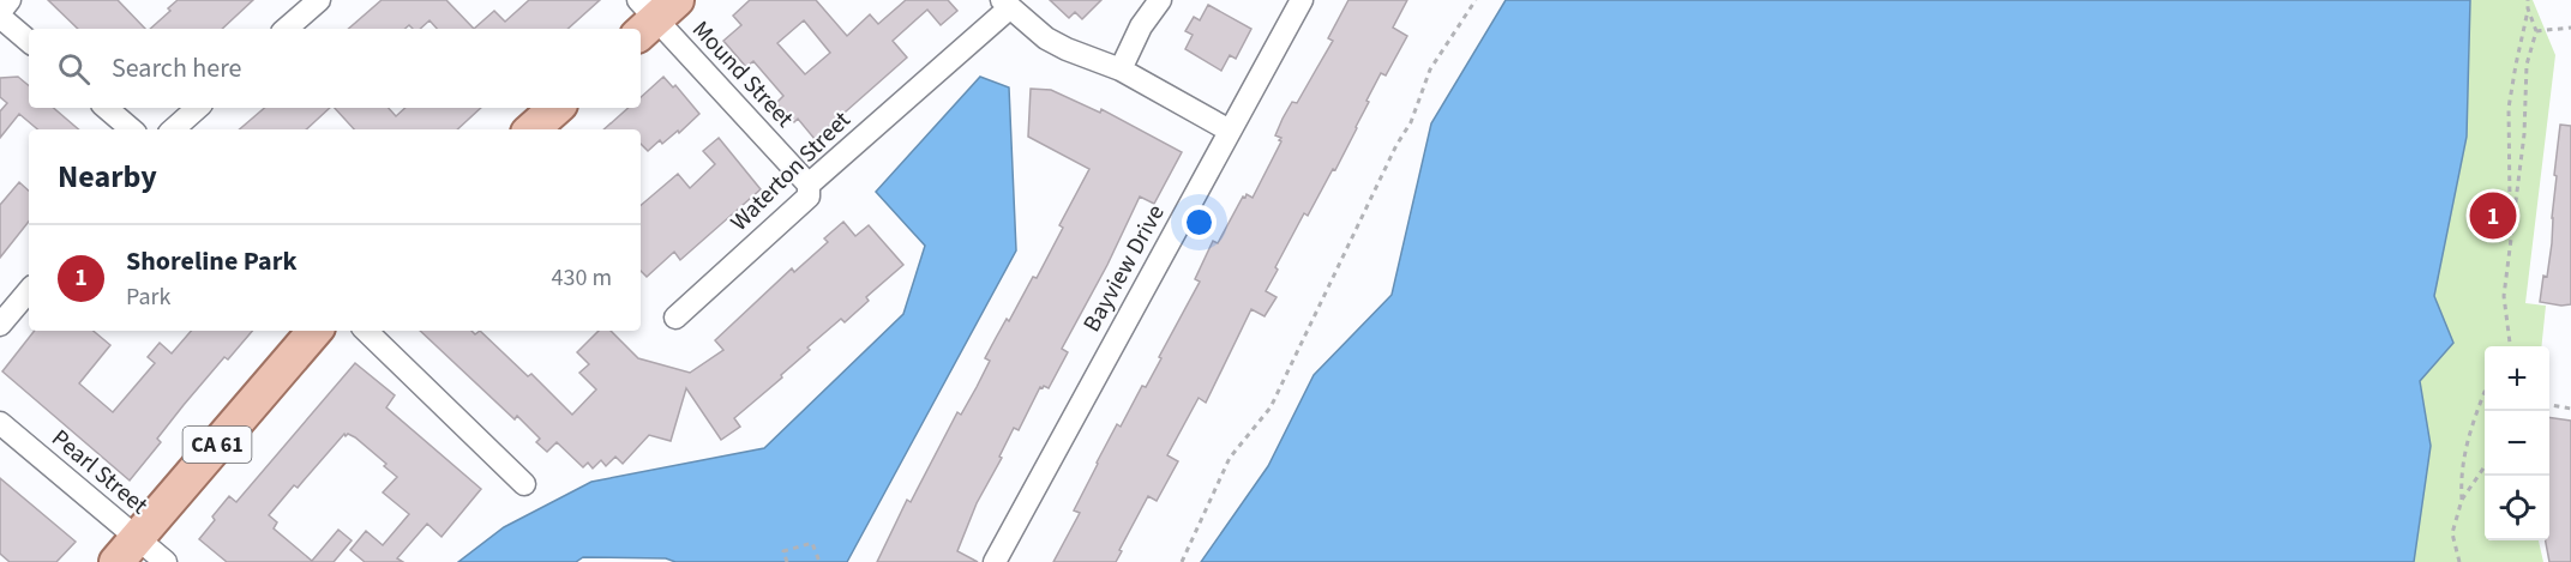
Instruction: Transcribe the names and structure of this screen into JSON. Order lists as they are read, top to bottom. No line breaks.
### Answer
{"streets":{"main road":["CA 61"],"street":["Mound Street","Waterton Street","Bayview Drive","Pearl Street"]},"crossings":[["Mound Street","Waterton Street"],["CA 61","Pearl Street"]],"page":{"search":"Search here","heading":"Nearby","pins":"1","list":[{"mark":"1","name":"Shoreline Park","note":"Park","value":"430 m"}],"map_buttons":["+","−"]}}
